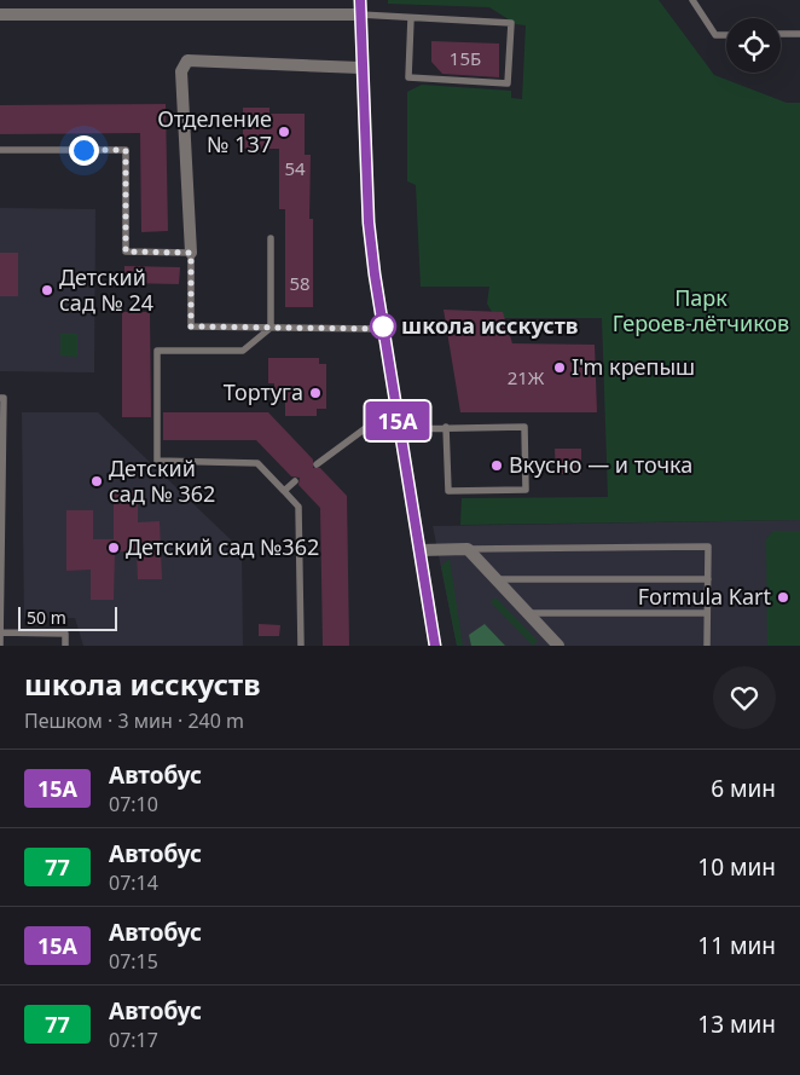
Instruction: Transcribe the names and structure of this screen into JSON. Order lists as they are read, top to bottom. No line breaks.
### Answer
{"parks":["Парк Героев-лётчиков"],"places":["Отделение № 137","Детский сад № 24","школа исскуств","I'm крепыш","Тортуга","Вкусно — и точка","Детский сад № 362","Детский сад №362","Formula Kart"],"lines":["bus line 15А"],"house_numbers":["15Б","54","58","21Ж"],"scale_bar":"50 m","page":{"on_map":"15А","scale":"50 m","heading":["школа исскуств","Пешком · 3 мин · 240 m"],"list":[{"mark":"15А","name":"Автобус","note":"07:10","value":"6 мин"},{"mark":"77","name":"Автобус","note":"07:14","value":"10 мин"},{"mark":"15А","name":"Автобус","note":"07:15","value":"11 мин"},{"mark":"77","name":"Автобус","note":"07:17","value":"13 мин"}]}}
